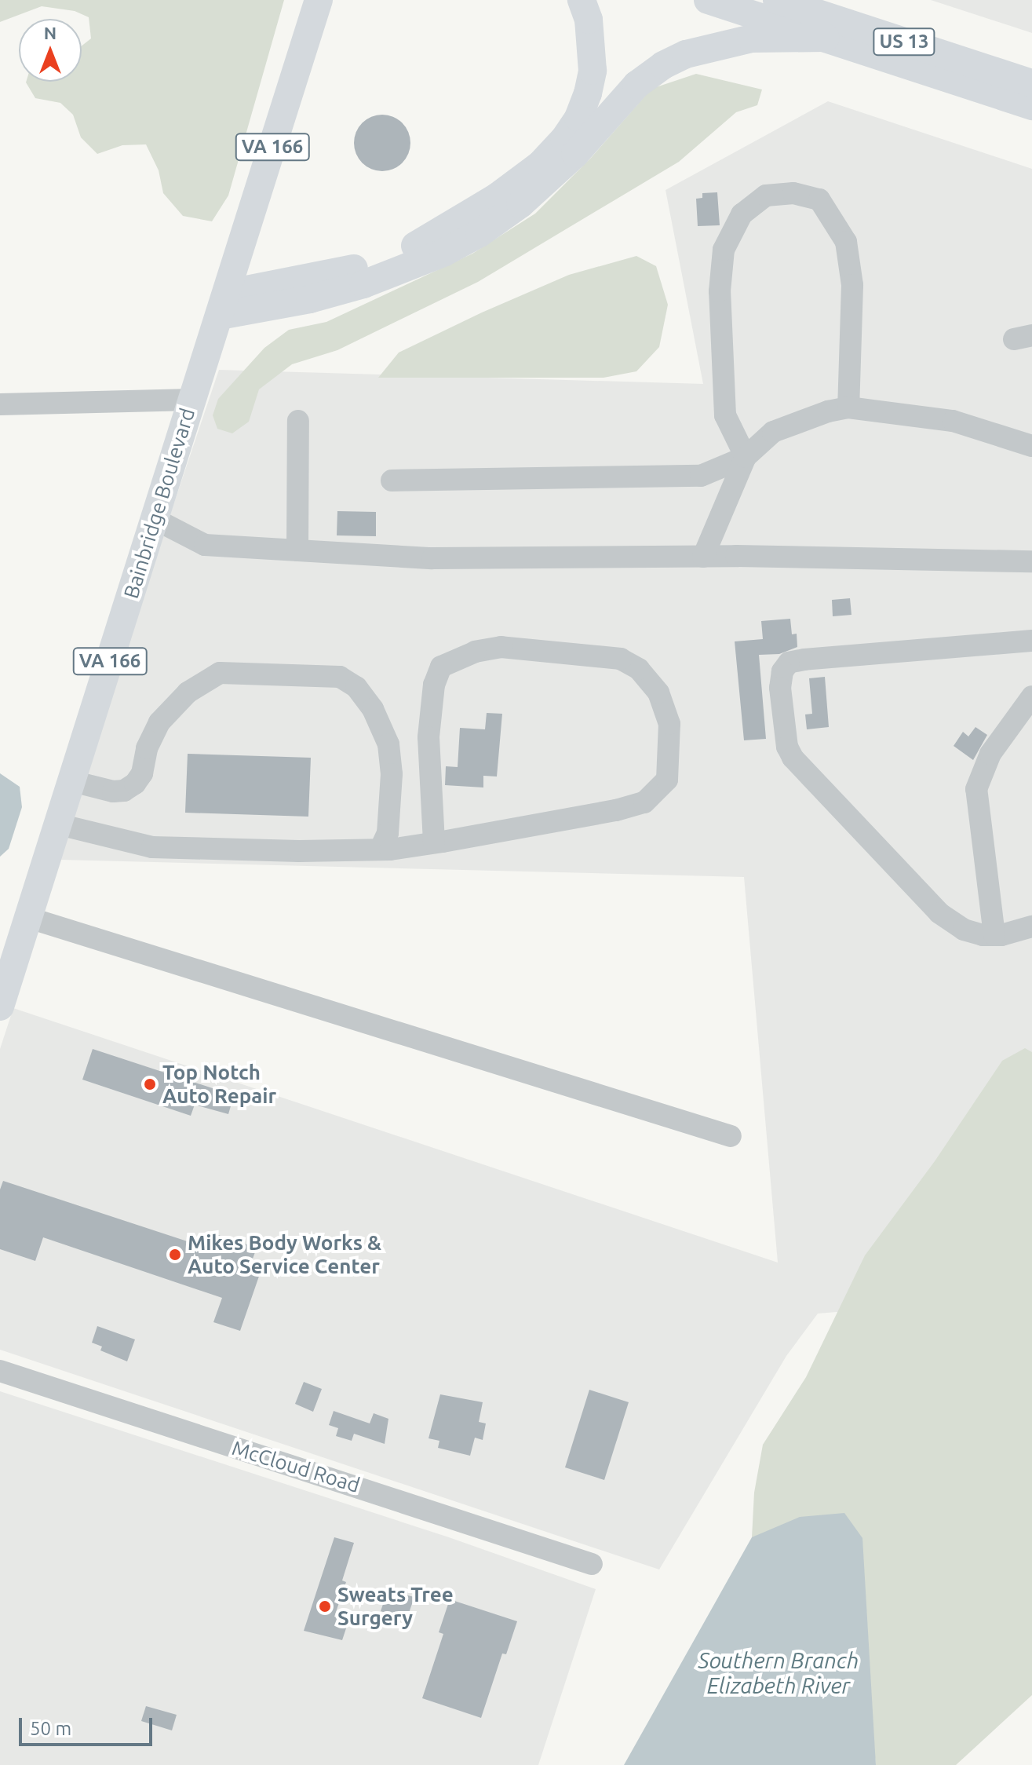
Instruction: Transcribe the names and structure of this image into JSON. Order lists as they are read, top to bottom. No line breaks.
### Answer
{"streets":{"main road":["US 13","VA 166","Bainbridge Boulevard"],"street":["McCloud Road"]},"water":["Southern Branch Elizabeth River"],"places":["Top Notch Auto Repair","Mikes Body Works & Auto Service Center","Sweats Tree Surgery"],"scale_bar":"50 m","north":"top"}
